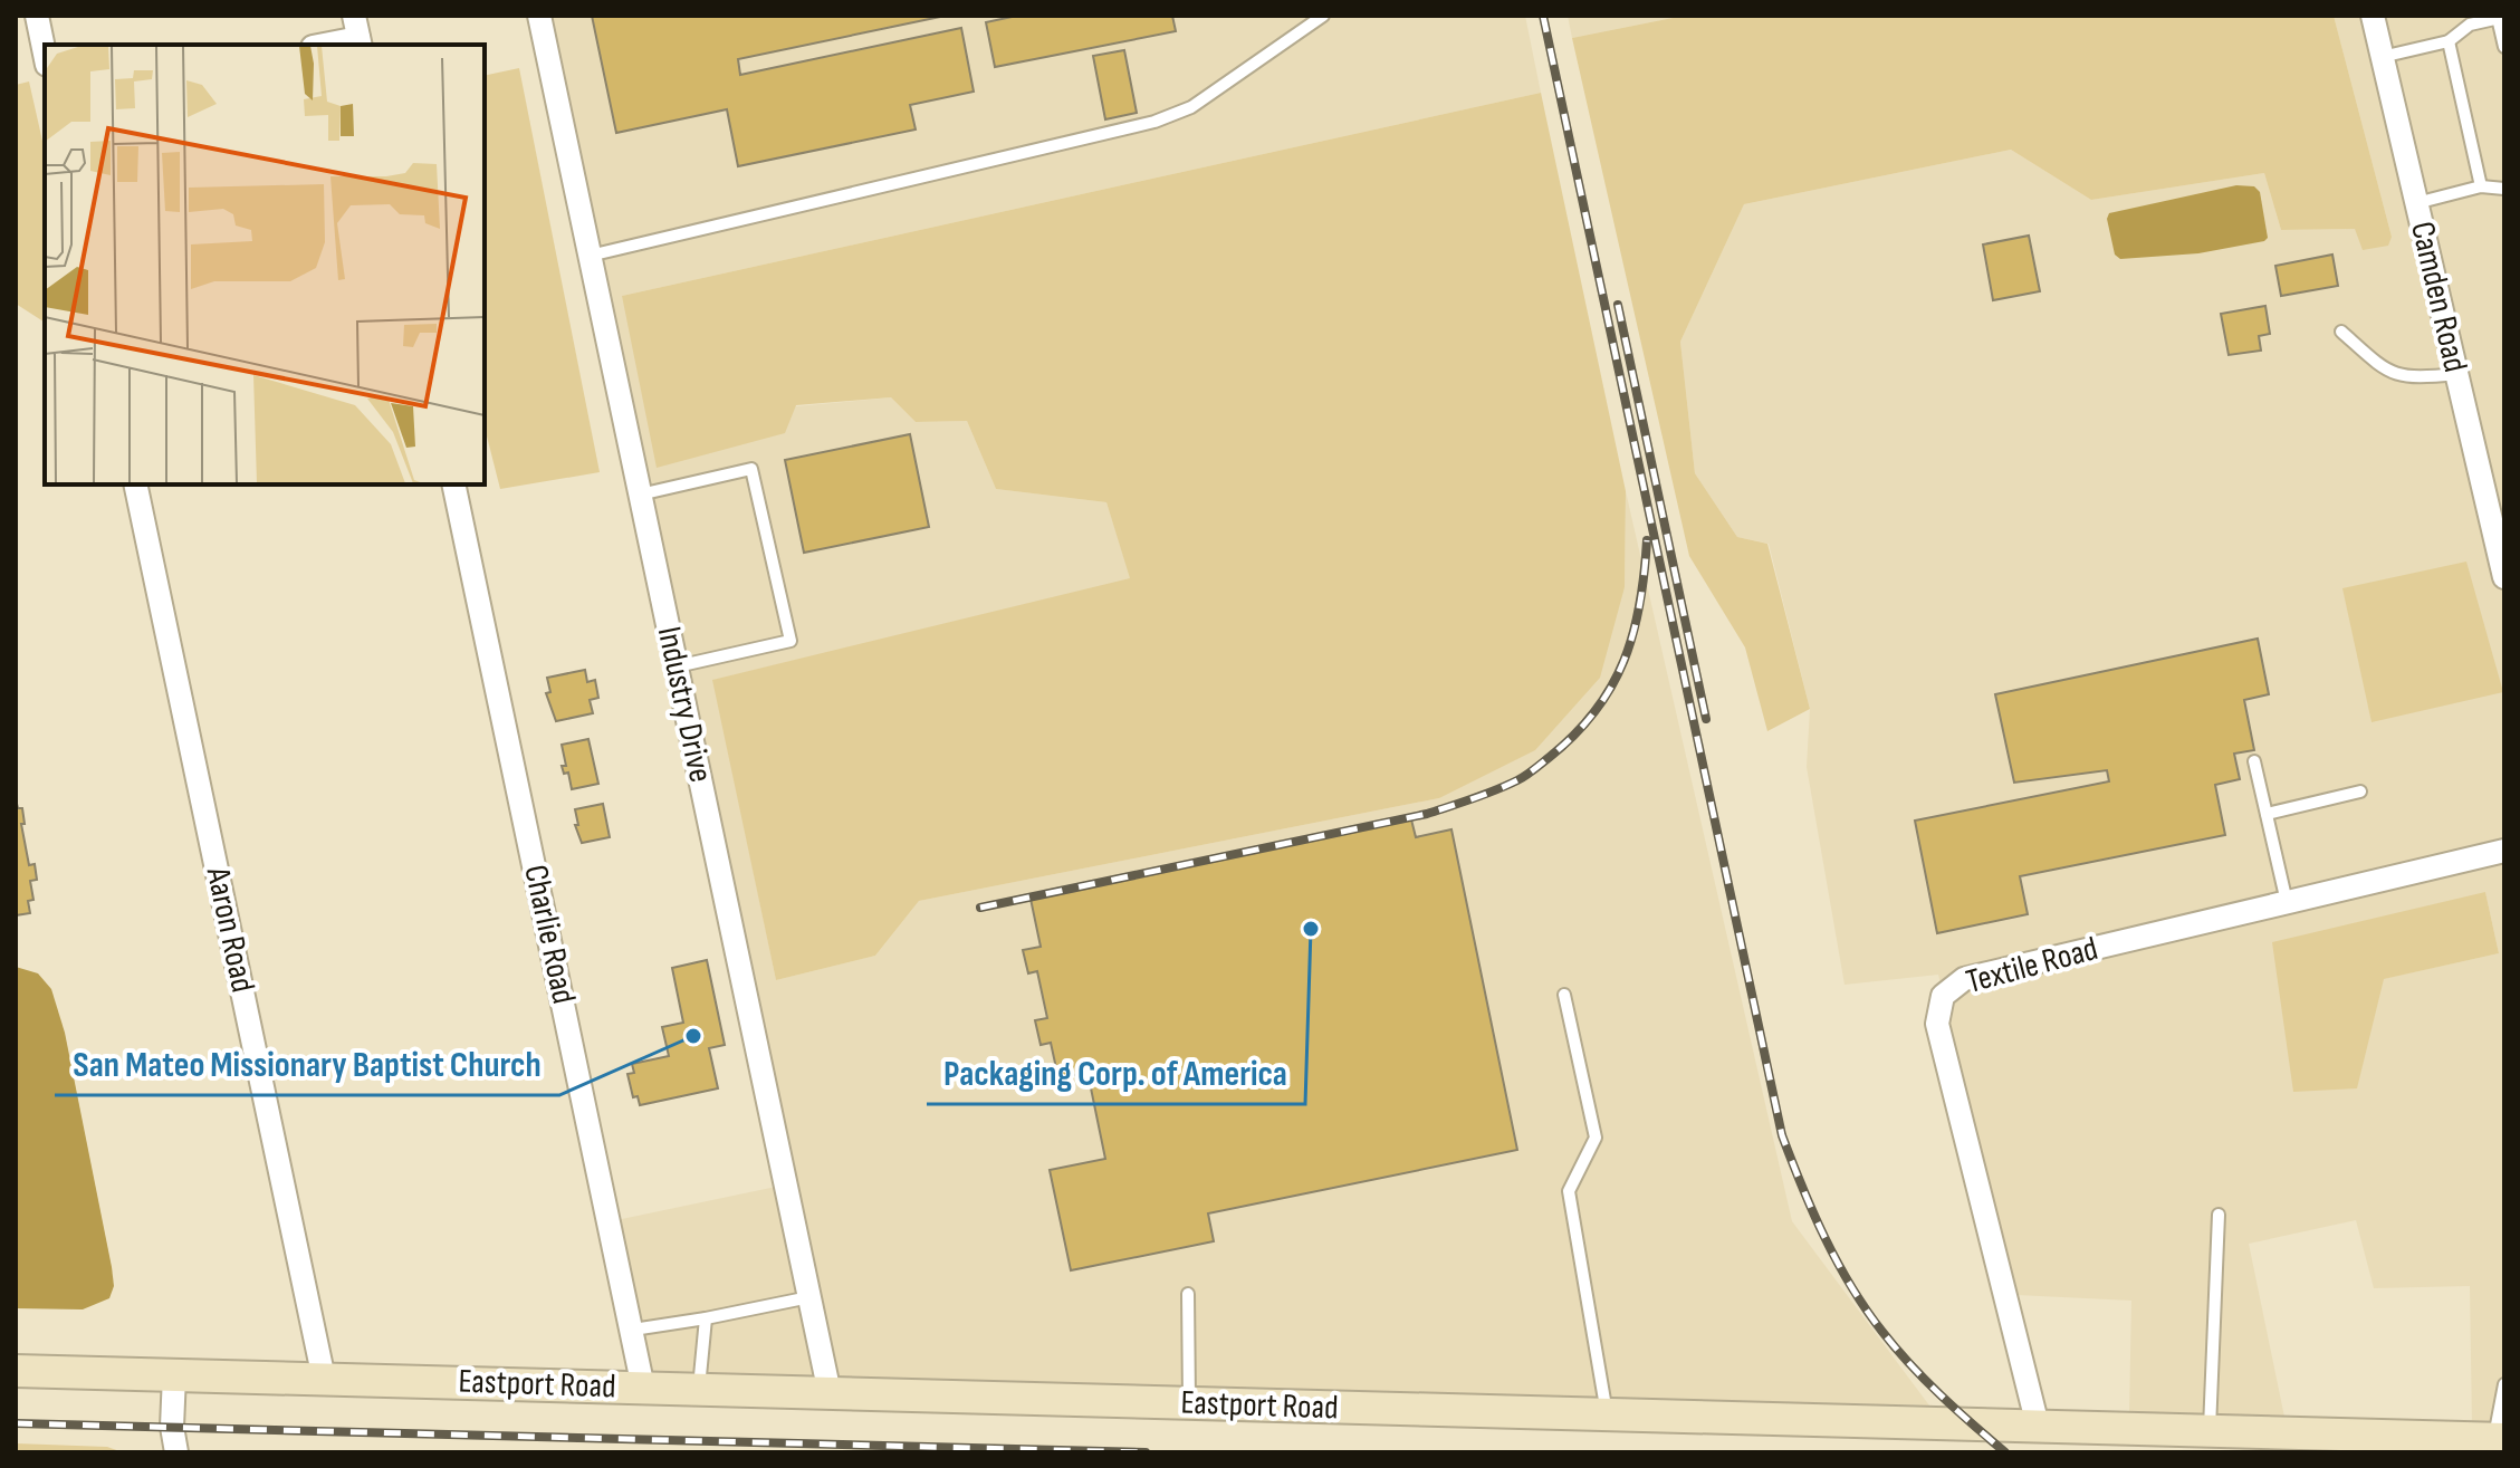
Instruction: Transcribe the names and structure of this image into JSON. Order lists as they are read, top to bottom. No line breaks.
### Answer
{"streets":{"street":["Camden Road","Industry Drive","Aaron Road","Charlie Road","Textile Road","Eastport Road"]},"crossings":[["Industry Drive","Eastport Road"],["Aaron Road","Eastport Road"],["Charlie Road","Eastport Road"],["Textile Road","Eastport Road"]],"places":["Packaging Corp. of America","San Mateo Missionary Baptist Church"]}
